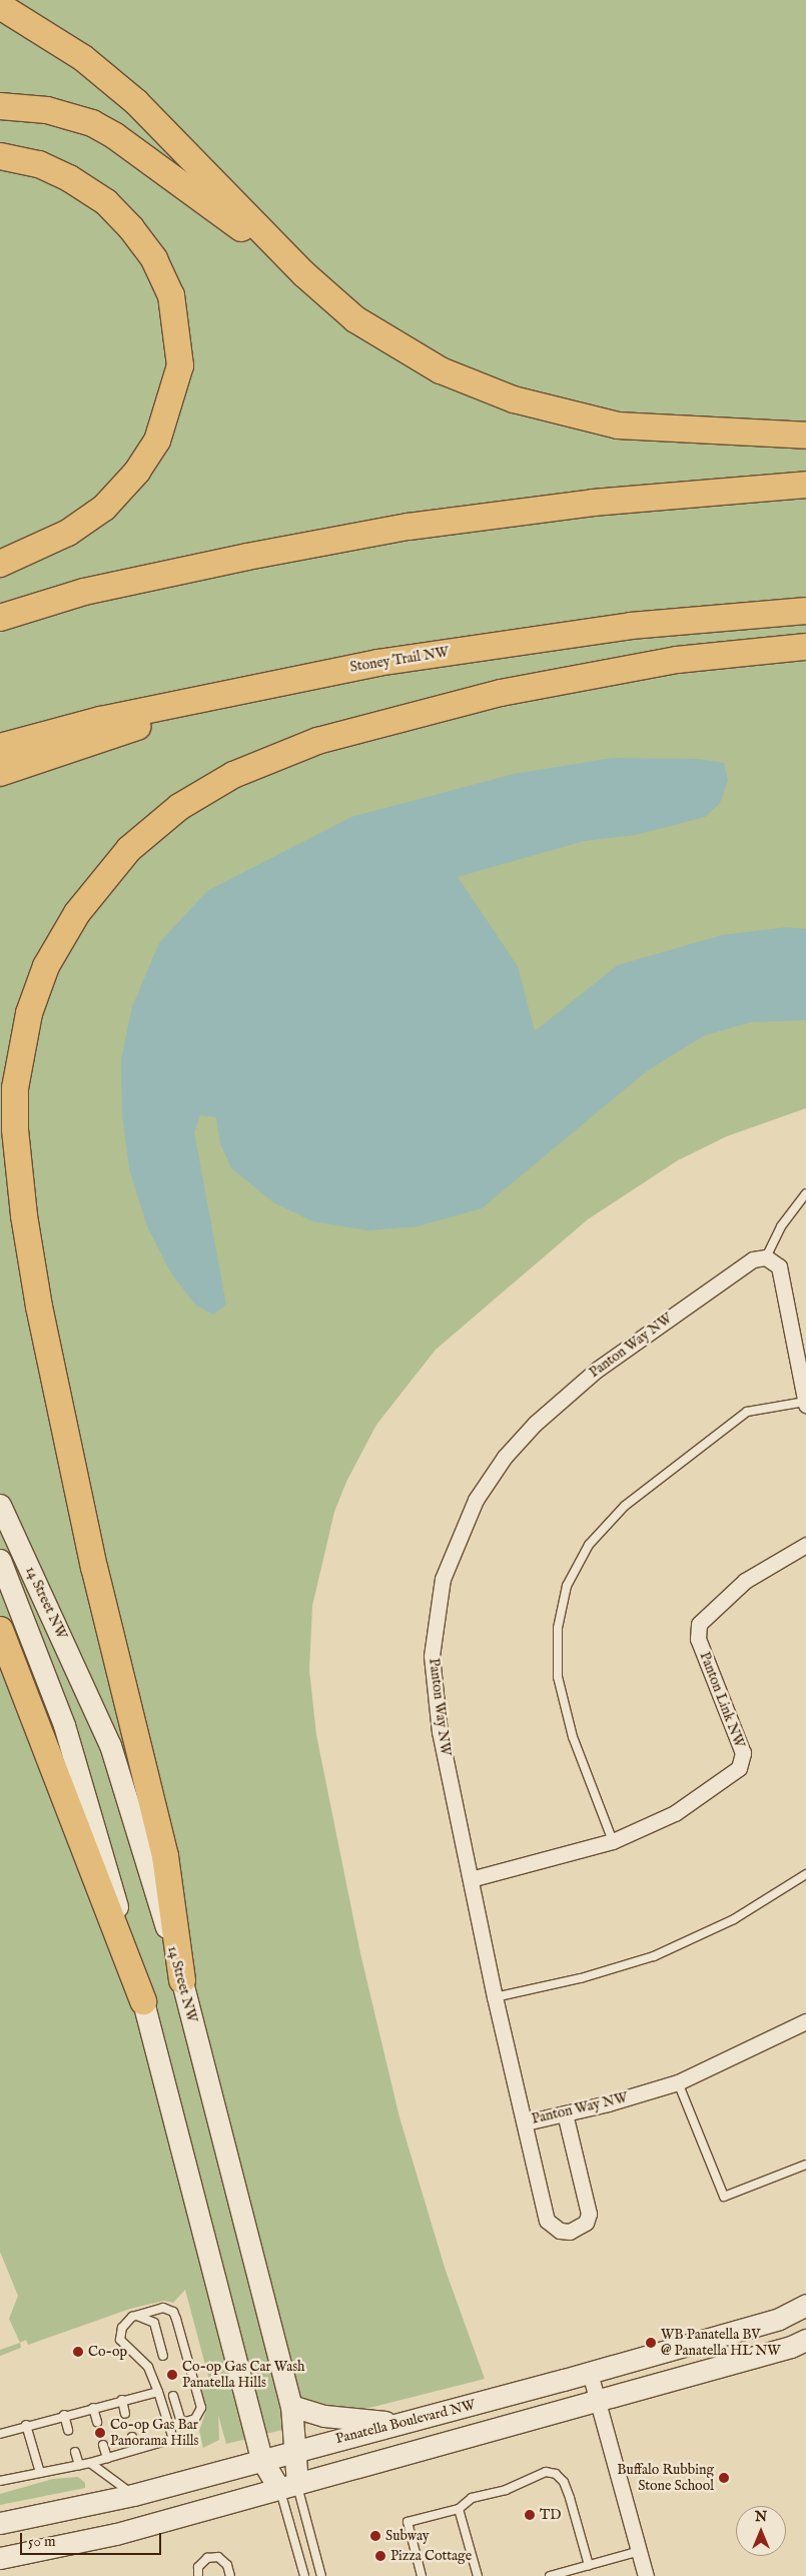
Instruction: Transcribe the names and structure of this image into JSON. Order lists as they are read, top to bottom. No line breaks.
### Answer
{"streets":{"highway":["Stoney Trail NW"],"street":["Panton Way NW","14 Street NW","Panton Link NW","Panatella Boulevard NW"]},"crossings":[["Panton Way NW","Panton Link NW"],["14 Street NW","Panatella Boulevard NW"]],"places":["WB Panatella BV @ Panatella HL NW","Co-op","Co-op Gas Car Wash Panatella Hills","Co-op Gas Bar Panorama Hills","Buffalo Rubbing Stone School","TD","Subway","Pizza Cottage"],"scale_bar":"50 m","north":"top"}
